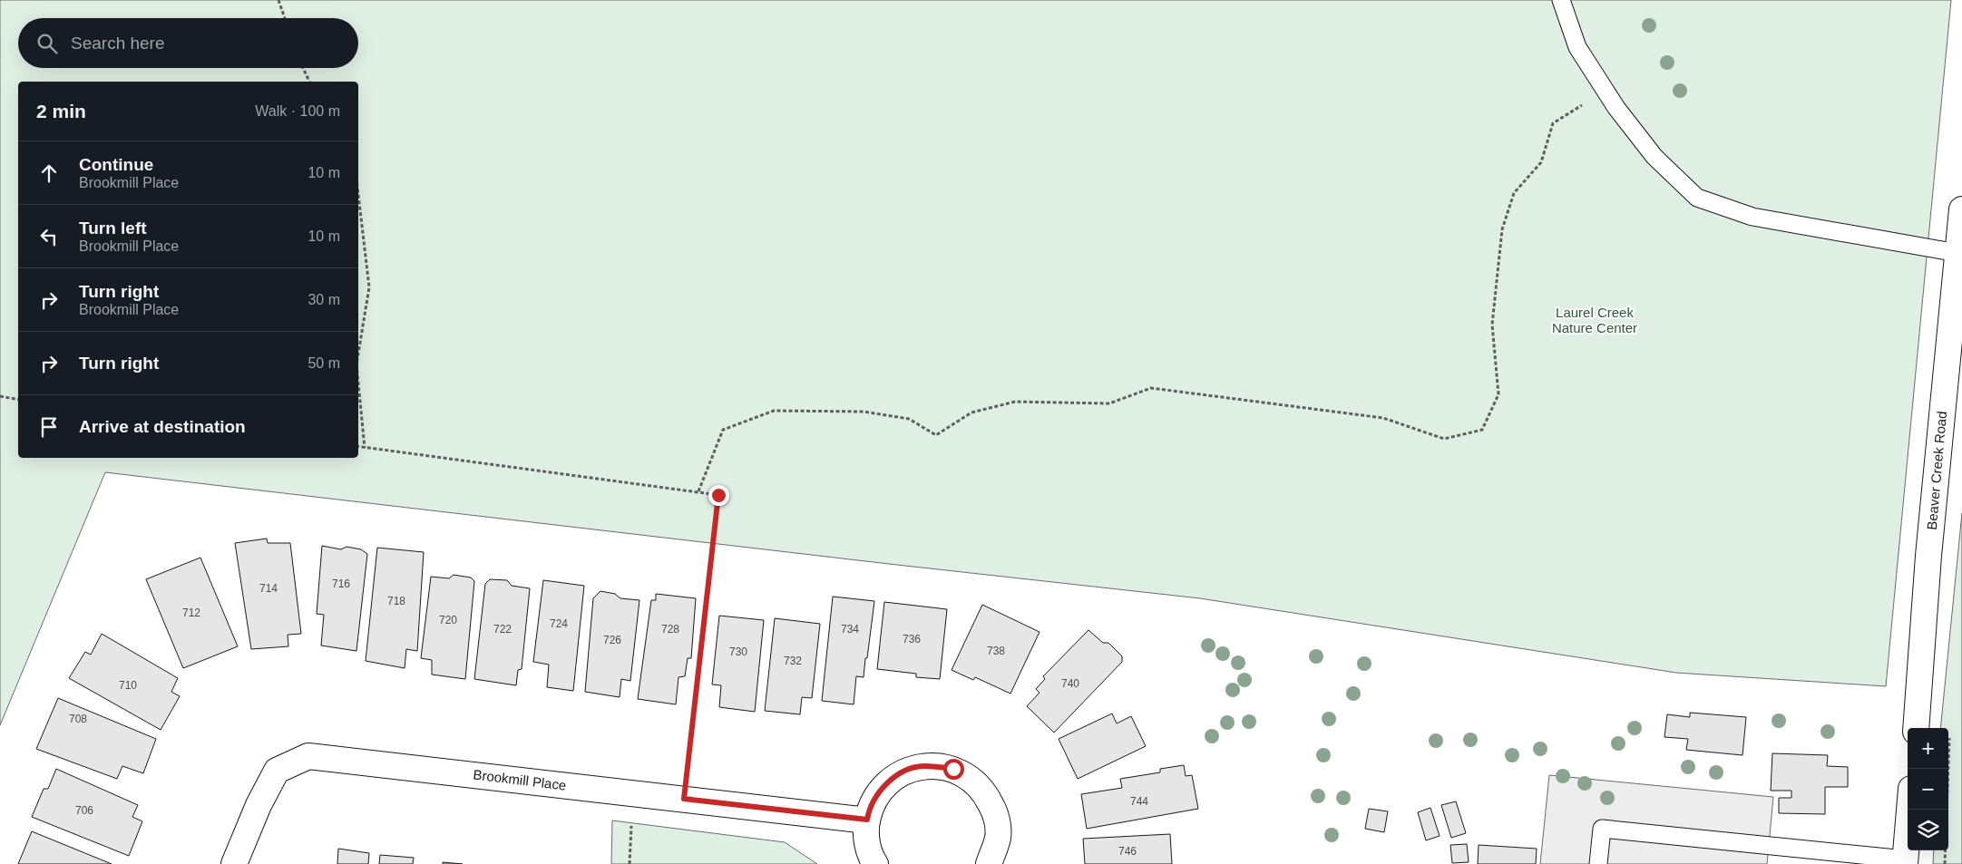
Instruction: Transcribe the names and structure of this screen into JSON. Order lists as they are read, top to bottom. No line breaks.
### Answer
{"streets":{"street":["Beaver Creek Road","Brookmill Place"]},"parks":["Laurel Creek Nature Center"],"house_numbers":["716","714","718","712","720","724","722","728","734","736","726","738","730","732","740","710","708","744","706","746"],"page":{"search":"Search here","heading":["2 min","Walk · 100 m"],"list":[["Continue","Brookmill Place","10 m"],["Turn left","Brookmill Place","10 m"],["Turn right","Brookmill Place","30 m"],["Turn right","50 m"],"Arrive at destination"],"map_buttons":["+","−"]}}
